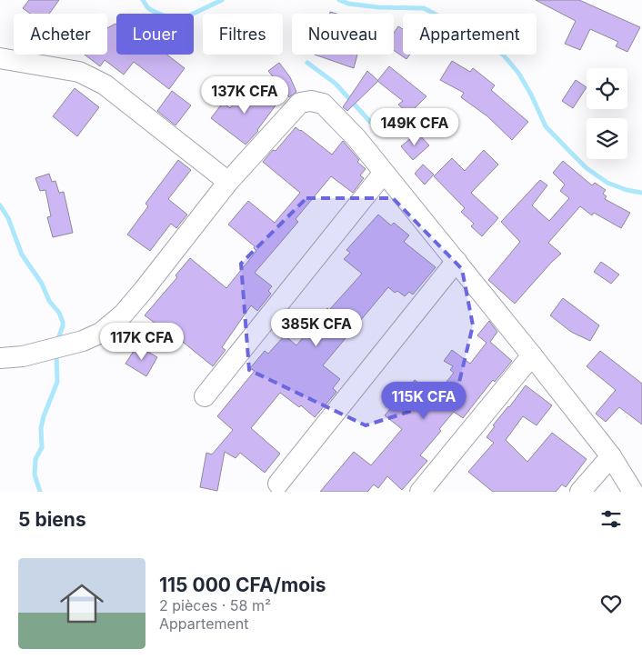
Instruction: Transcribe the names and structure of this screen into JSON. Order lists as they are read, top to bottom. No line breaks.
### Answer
{"page":{"chip":["Acheter","Louer","Filtres","Nouveau","Appartement"],"price":["137K CFA","149K CFA","385K CFA","117K CFA","115K CFA"],"heading":"5 biens","list":[{"name":"115 000 CFA/mois","note":"2 pièces · 58 m² · Appartement"}]}}
